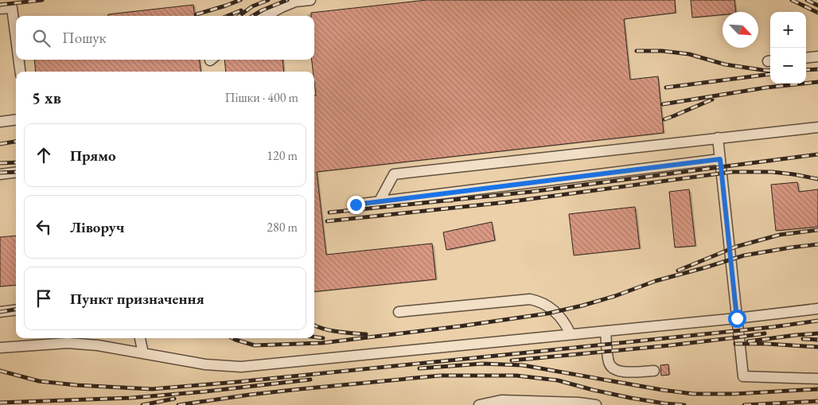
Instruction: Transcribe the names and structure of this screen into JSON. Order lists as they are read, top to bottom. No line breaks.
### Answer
{"north":"bottom right","page":{"map_buttons":["+","−"],"search":"Пошук","heading":["5 хв","Пішки · 400 m"],"list":[["Прямо","120 m"],["Ліворуч","280 m"],"Пункт призначення"]}}
